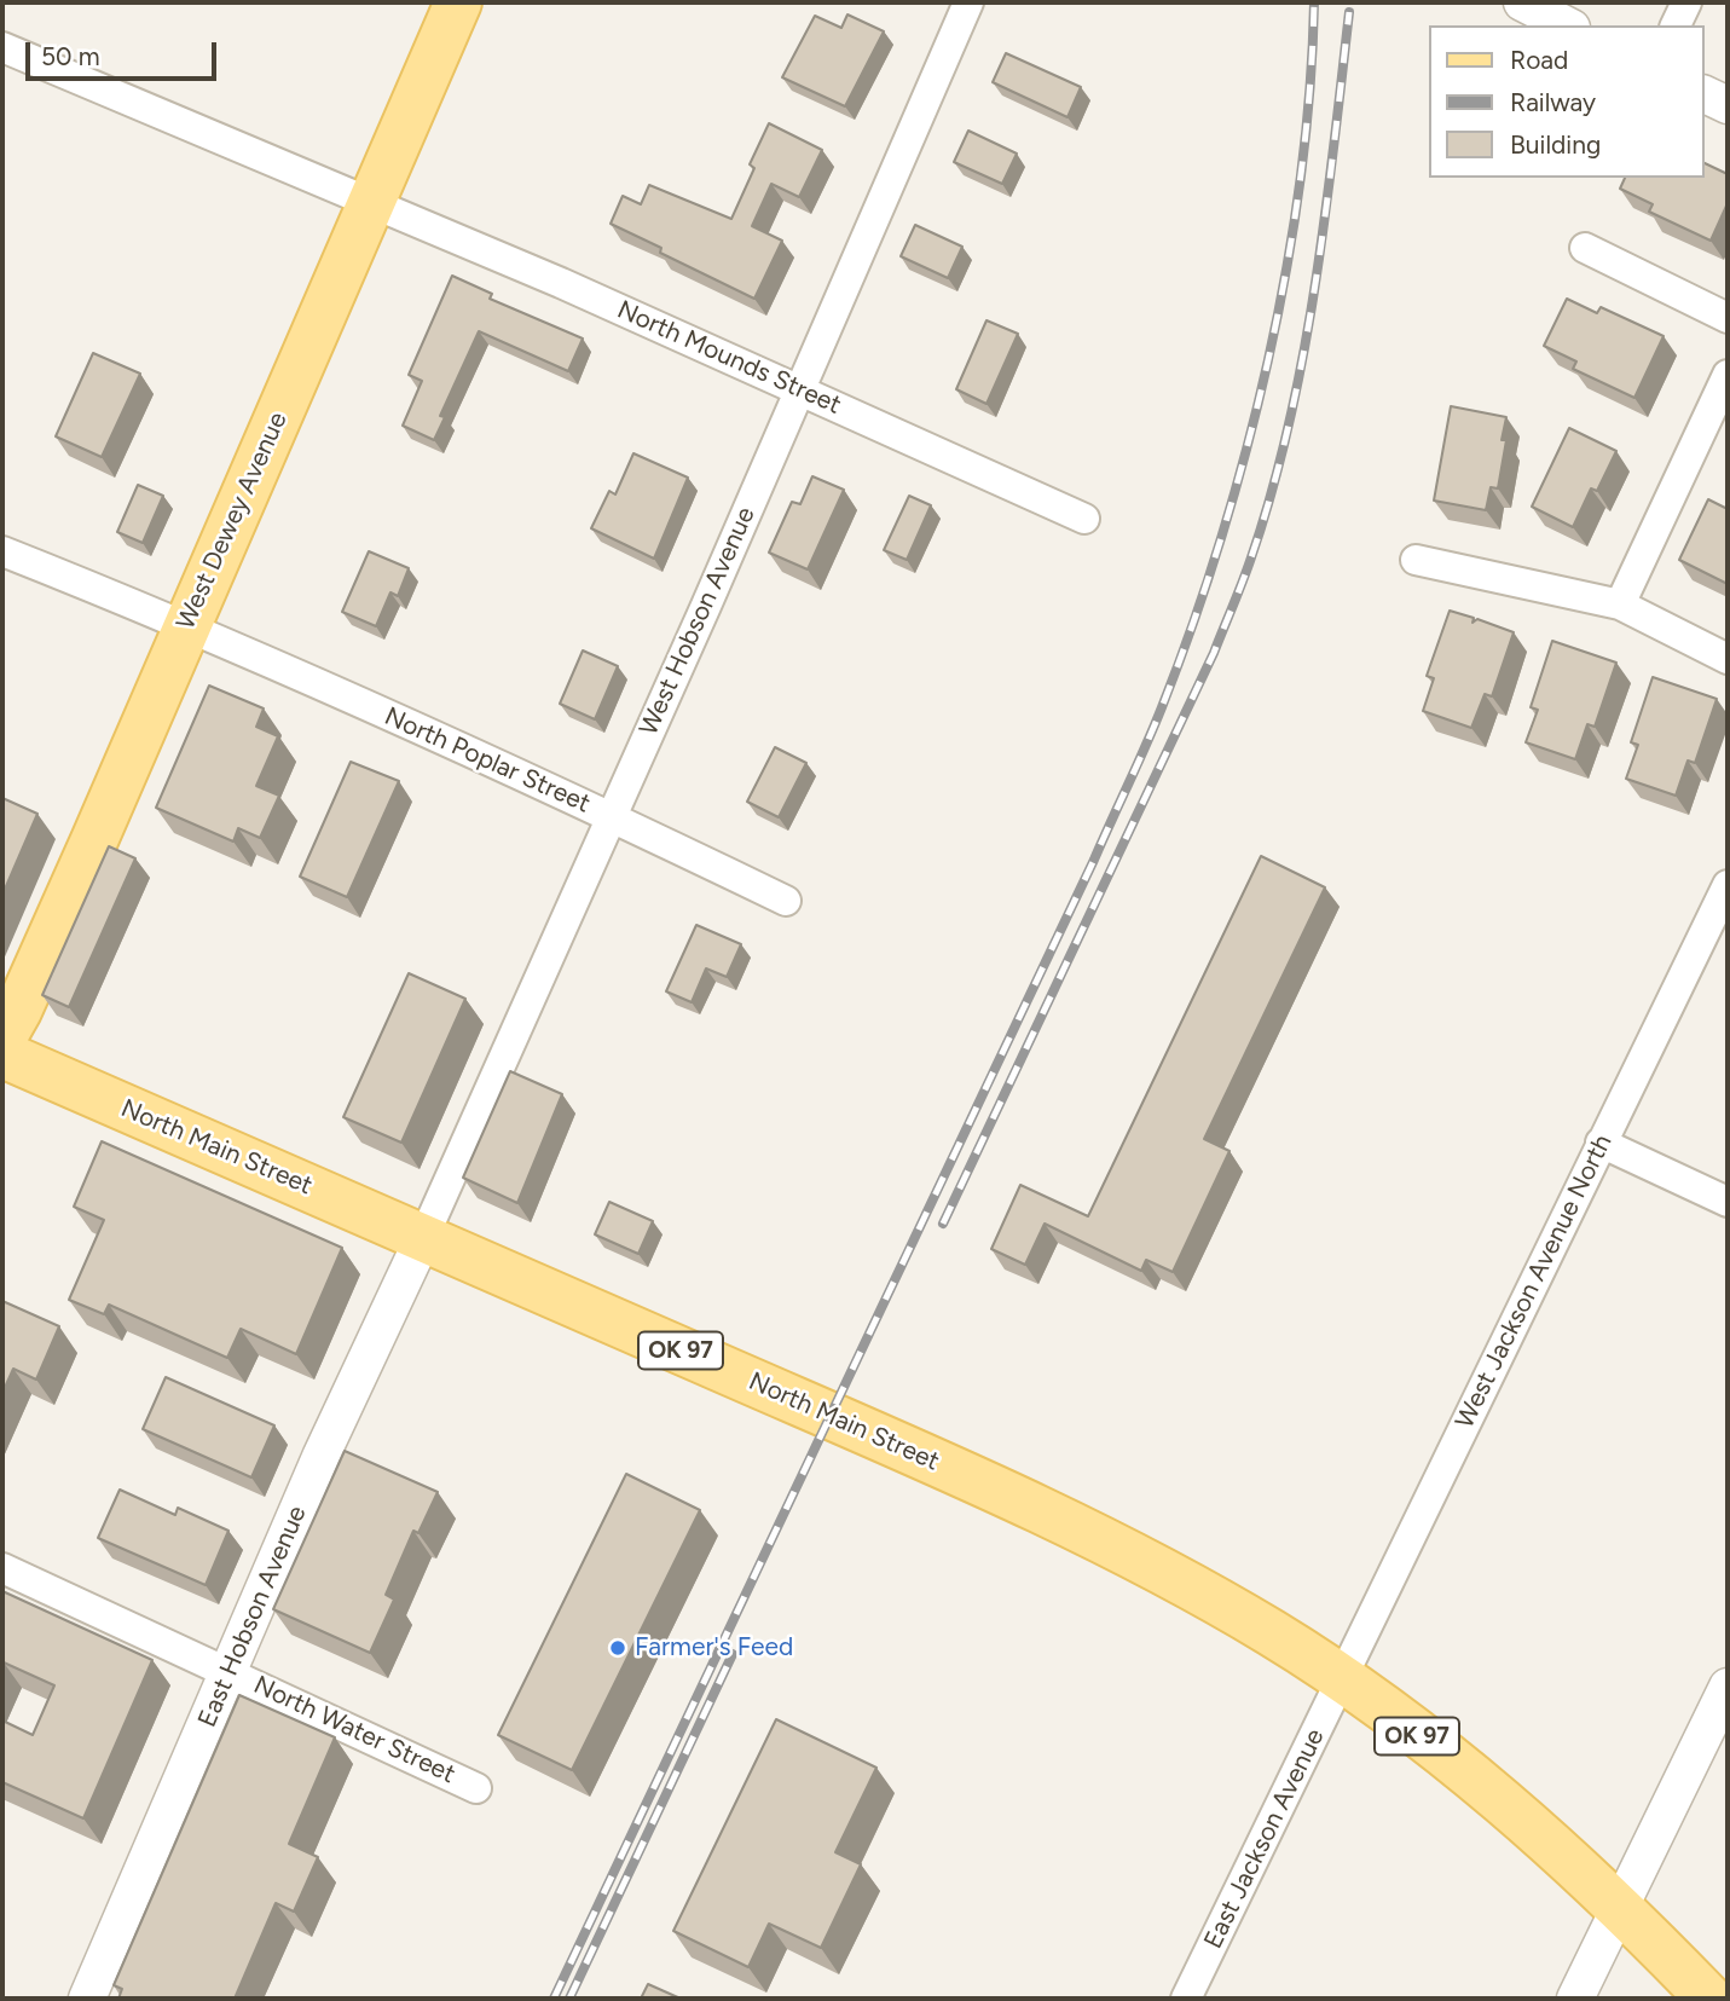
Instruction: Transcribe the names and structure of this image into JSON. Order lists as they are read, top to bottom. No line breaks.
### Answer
{"streets":{"main road":["West Dewey Avenue","North Main Street","OK 97"],"street":["North Mounds Street","West Hobson Avenue","North Poplar Street","West Jackson Avenue North","East Hobson Avenue","North Water Street","East Jackson Avenue"]},"crossings":[["North Mounds Street","West Dewey Avenue"],["North Mounds Street","West Hobson Avenue"],["West Dewey Avenue","North Poplar Street"],["West Hobson Avenue","North Poplar Street"],["West Hobson Avenue","North Main Street"],["West Hobson Avenue","East Hobson Avenue"],["North Main Street","West Jackson Avenue North"],["North Main Street","OK 97"],["North Main Street","East Hobson Avenue"],["North Main Street","East Jackson Avenue"],["West Jackson Avenue North","East Jackson Avenue"],["East Hobson Avenue","North Water Street"]],"places":["Farmer's Feed"],"legend":["Road","Railway","Building"],"scale_bar":"50 m"}
